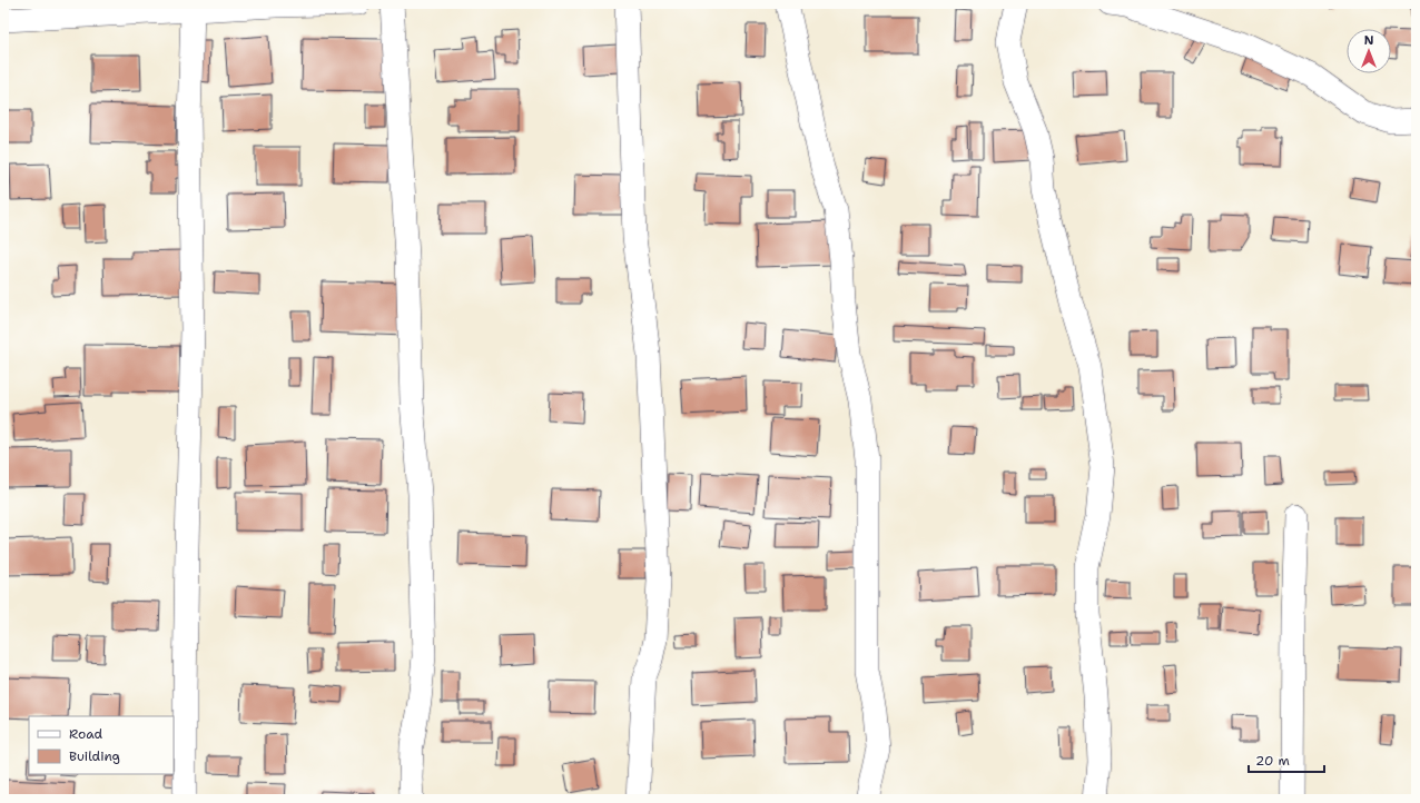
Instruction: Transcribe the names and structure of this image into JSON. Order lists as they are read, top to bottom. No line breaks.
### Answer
{"legend":["Road","Building"],"scale_bar":"20 m","north":"top"}
